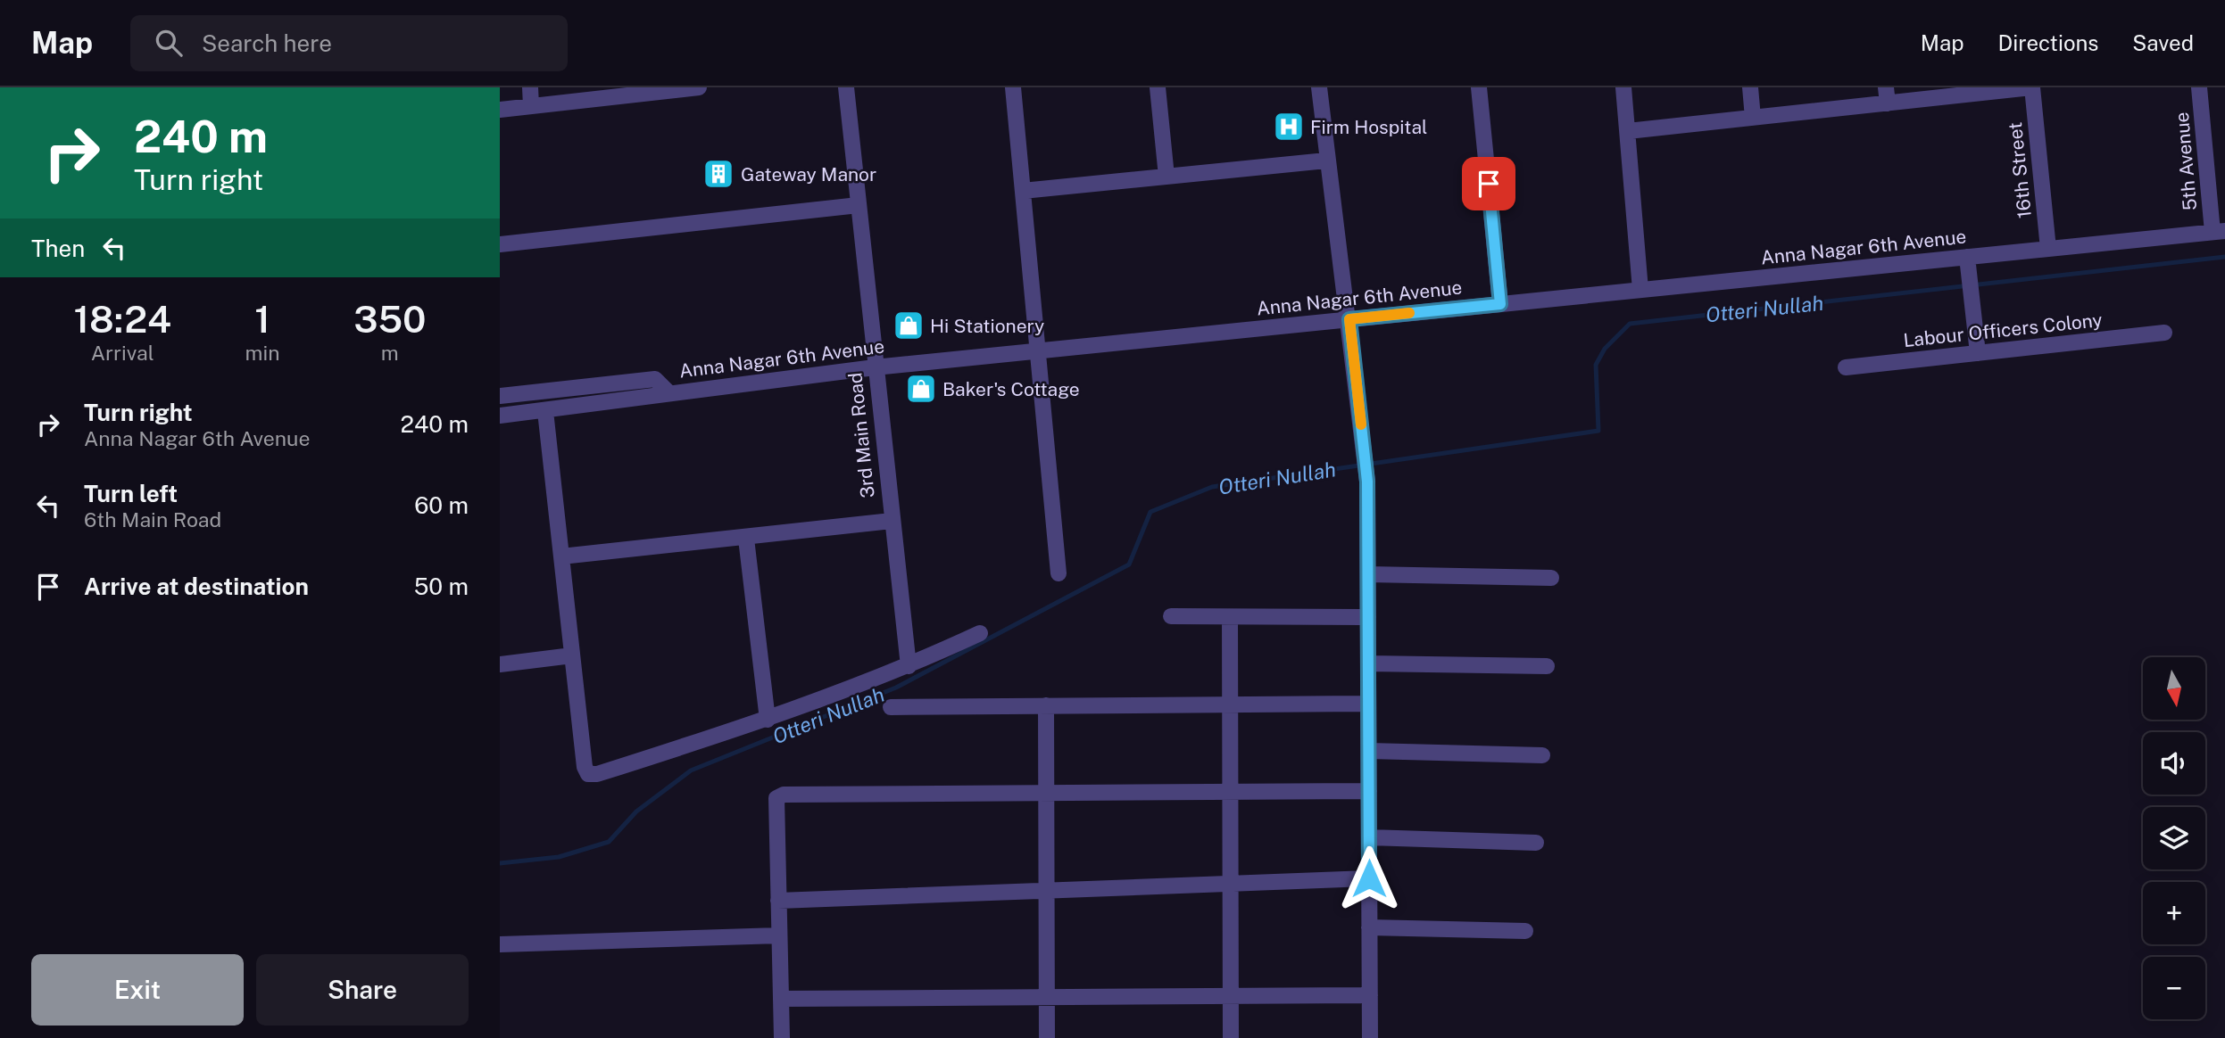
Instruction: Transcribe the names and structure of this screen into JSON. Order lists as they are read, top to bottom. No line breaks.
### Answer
{"streets":{"street":["5th Avenue","16th Street","Anna Nagar 6th Avenue","Labour Officers Colony","3rd Main Road"]},"crossings":[["5th Avenue","Anna Nagar 6th Avenue"],["16th Street","Anna Nagar 6th Avenue"],["Anna Nagar 6th Avenue","3rd Main Road"]],"water":["Otteri Nullah"],"places":{"hospital":["Firm Hospital"],"building":["Gateway Manor"],"shop":["Hi Stationery","Baker's Cottage"]},"north":"bottom","page":{"header":"Map","search":"Search here","nav":["Map","Directions","Saved"],"turn":["240 m","Turn right"],"then":"Then","eta":["18:24","Arrival","1","min","350","m"],"list":[{"name":"Turn right","note":"Anna Nagar 6th Avenue","value":"240 m"},{"name":"Turn left","note":"6th Main Road","value":"60 m"},{"name":"Arrive at destination","value":"50 m"}],"map_buttons":["+","−"],"buttons":["Exit","Share"]}}
